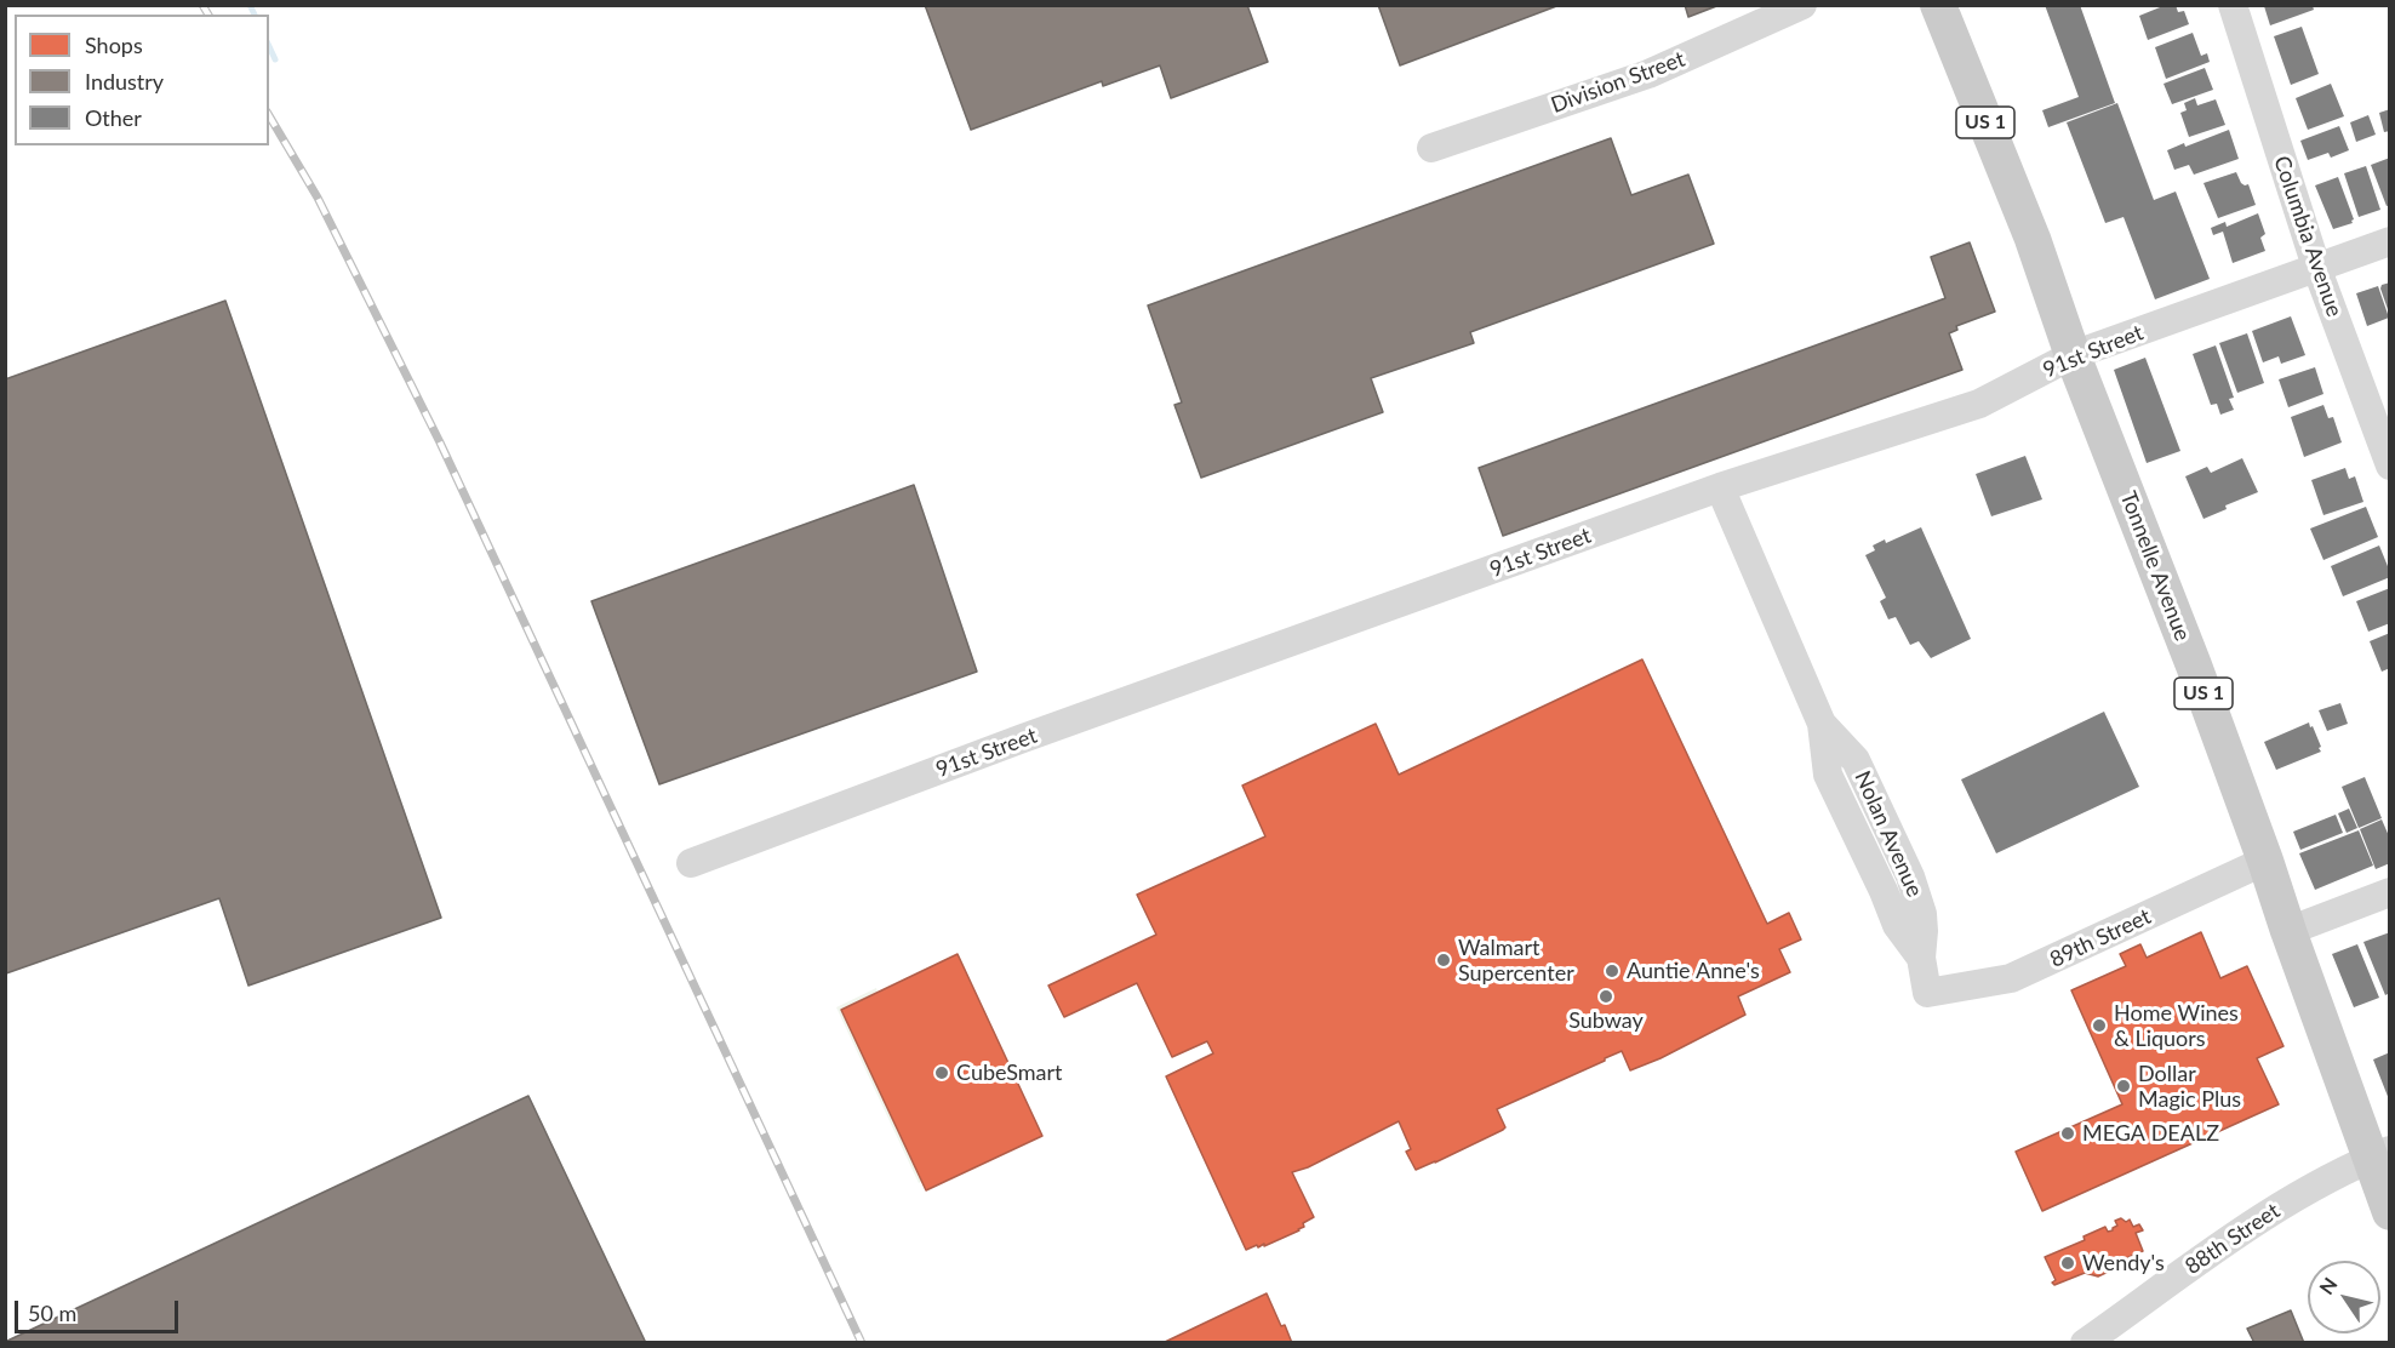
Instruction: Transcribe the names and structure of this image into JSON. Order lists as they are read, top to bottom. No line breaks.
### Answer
{"streets":{"main road":["US 1","Tonnelle Avenue"],"street":["Division Street","Columbia Avenue","91st Street","Nolan Avenue","89th Street","88th Street"]},"crossings":[["Columbia Avenue","91st Street"],["91st Street","Tonnelle Avenue"],["91st Street","Nolan Avenue"],["Tonnelle Avenue","89th Street"],["Tonnelle Avenue","88th Street"],["Nolan Avenue","89th Street"]],"places":["Walmart Supercenter","Auntie Anne's","Subway","Home Wines & Liquors","CubeSmart","Dollar Magic Plus","MEGA DEALZ","Wendy's"],"legend":["Shops","Industry","Other"],"scale_bar":"50 m","north":"top left"}
